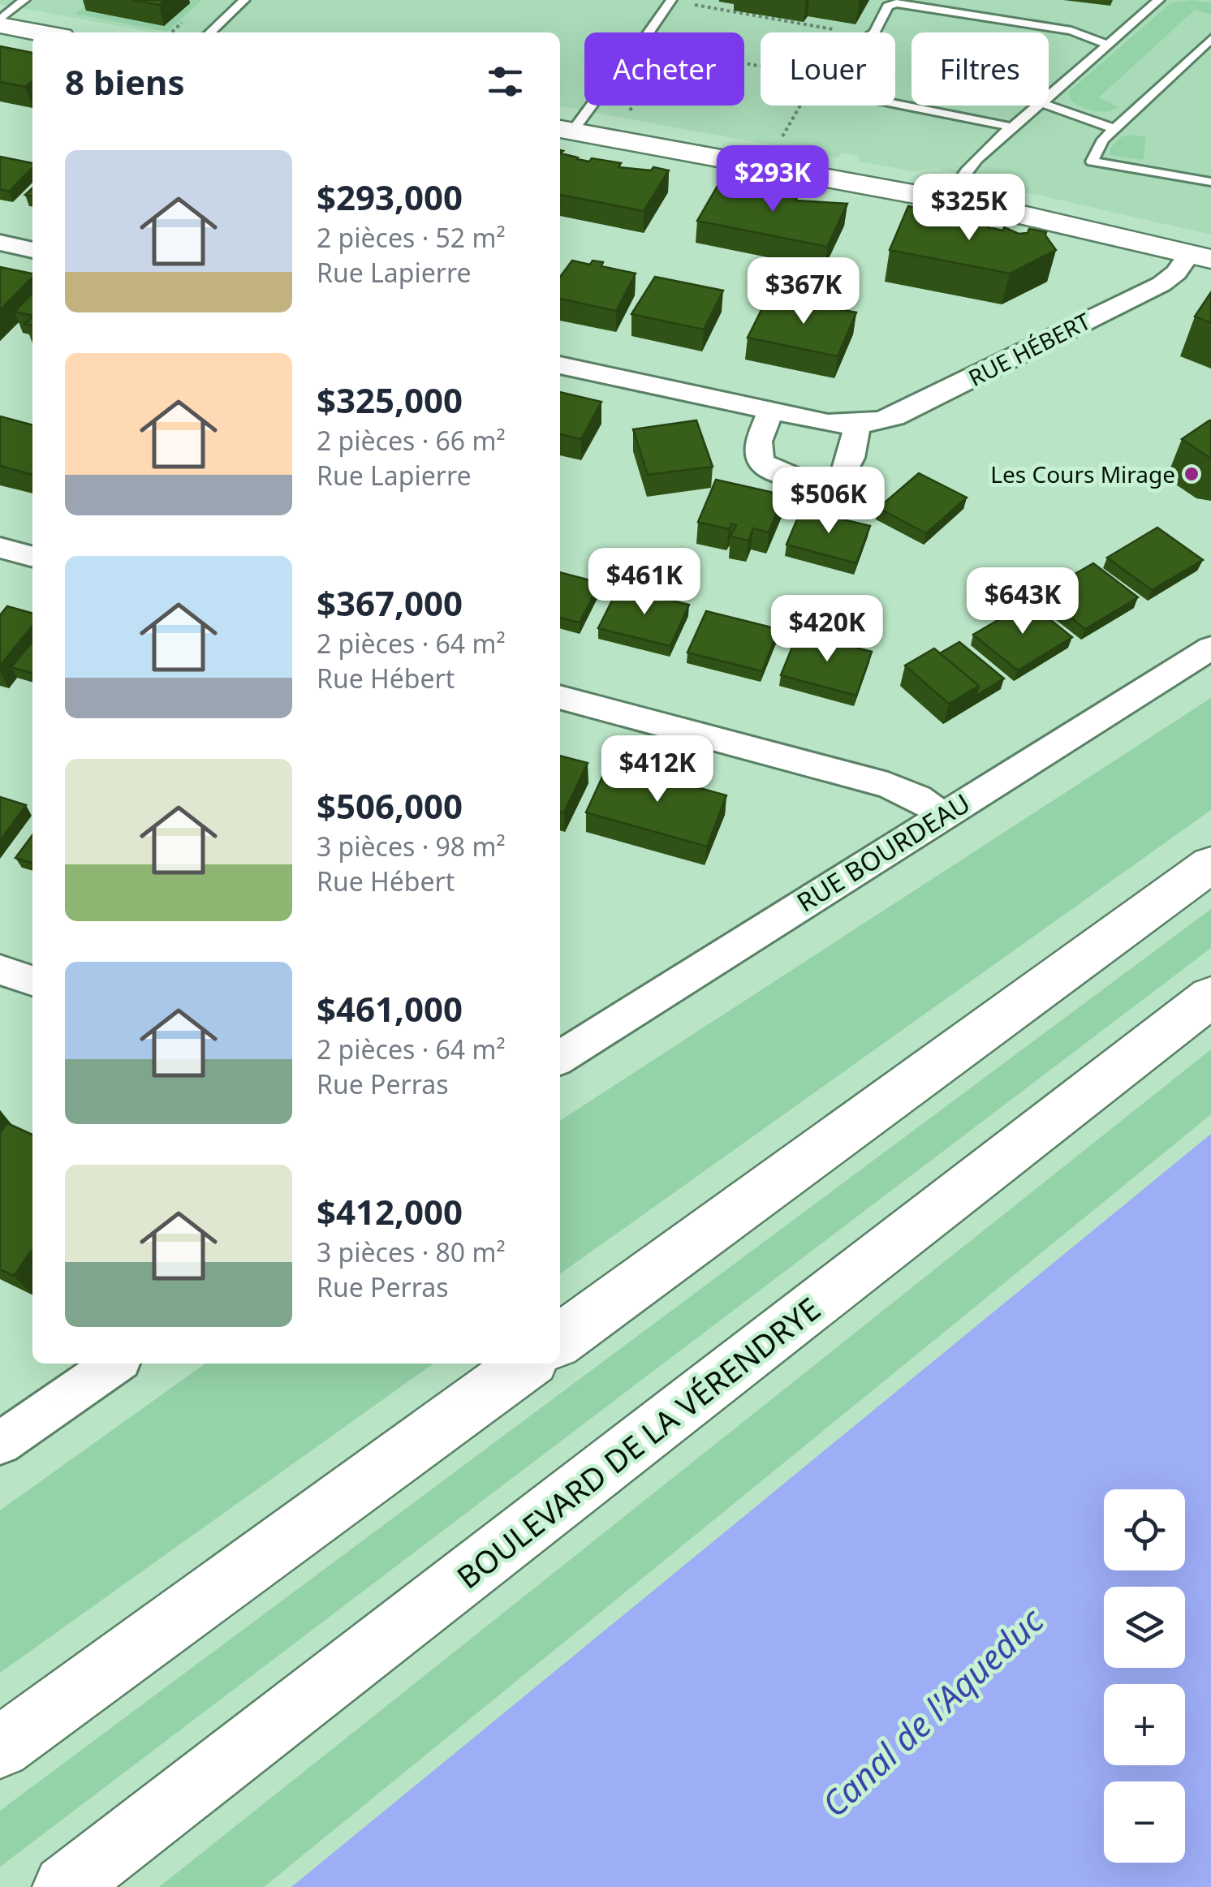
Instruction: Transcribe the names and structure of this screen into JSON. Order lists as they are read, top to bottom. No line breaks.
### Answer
{"streets":{"main road":["BOULEVARD DE LA VÉRENDRYE"],"street":["RUE HÉBERT","RUE BOURDEAU"]},"water":["Canal de l'Aqueduc"],"places":["Les Cours Mirage"],"page":{"chip":["Acheter","Louer","Filtres"],"heading":"8 biens","list":[{"name":"$293,000","note":"2 pièces · 52 m² · Rue Lapierre"},{"name":"$325,000","note":"2 pièces · 66 m² · Rue Lapierre"},{"name":"$367,000","note":"2 pièces · 64 m² · Rue Hébert"},{"name":"$506,000","note":"3 pièces · 98 m² · Rue Hébert"},{"name":"$461,000","note":"2 pièces · 64 m² · Rue Perras"},{"name":"$412,000","note":"3 pièces · 80 m² · Rue Perras"}],"price":["$293K","$325K","$367K","$506K","$461K","$643K","$420K","$412K"],"map_buttons":["+","−"]}}
